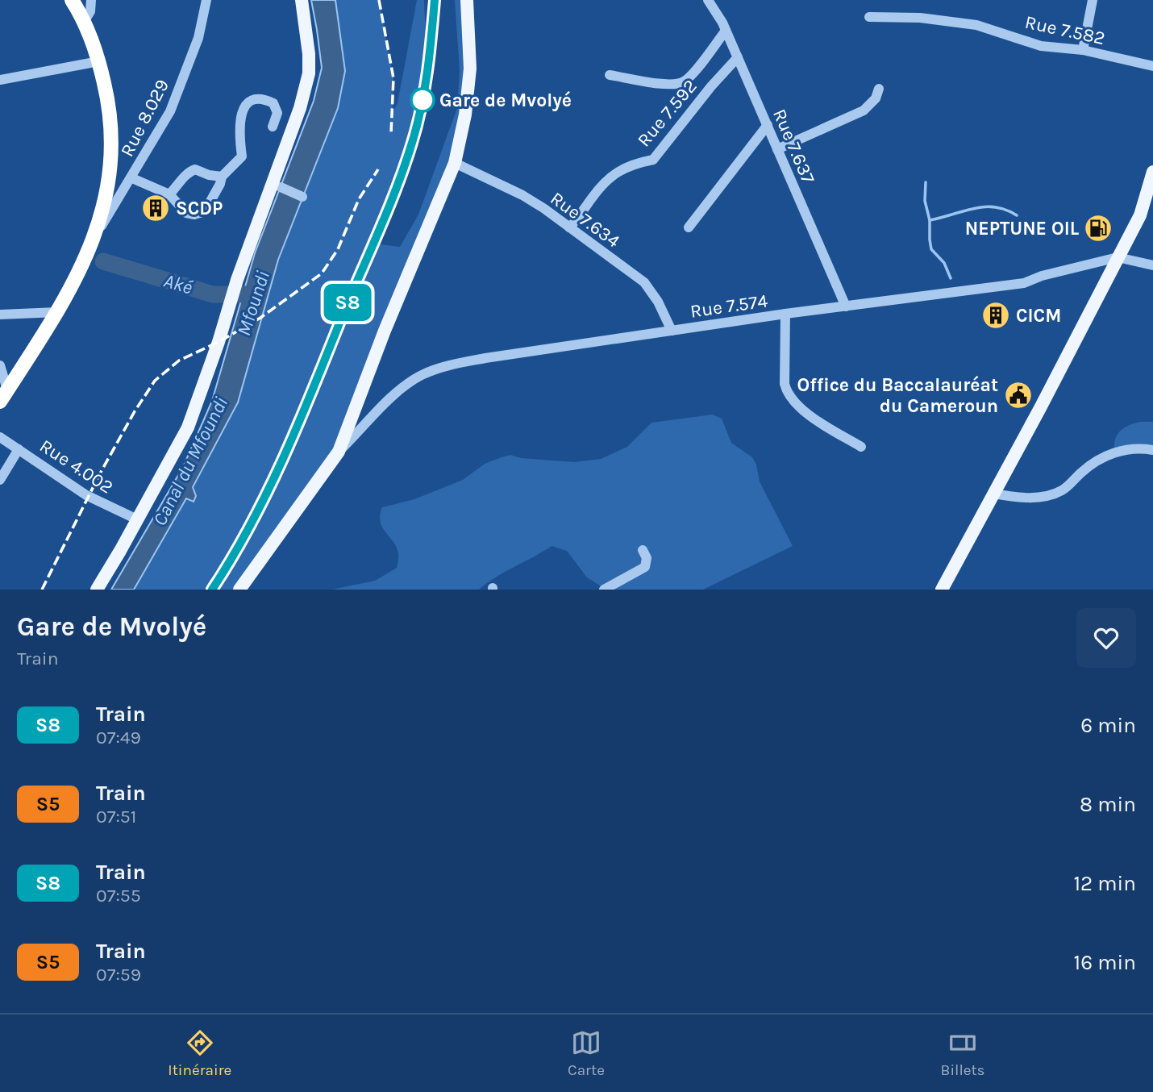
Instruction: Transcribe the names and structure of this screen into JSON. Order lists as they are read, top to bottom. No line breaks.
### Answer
{"streets":{"street":["Rue 7.582","Rue 7.592","Rue 8.029","Rue 7.637","Rue 7.634","Rue 7.574","Rue 4.002"]},"crossings":[["Rue 7.592","Rue 7.637"],["Rue 7.592","Rue 7.634"],["Rue 7.637","Rue 7.574"],["Rue 7.634","Rue 7.574"]],"water":["Aké","Mfoundi","Canal du Mfoundi"],"places":{"other":["Gare de Mvolyé"],"building":["SCDP","CICM"],"fuel station":["NEPTUNE OIL"],"public building":["Office du Baccalauréat du Cameroun"]},"page":{"on_map":"S8","heading":["Gare de Mvolyé","Train"],"list":[{"mark":"S8","name":"Train","note":"07:49","value":"6 min"},{"mark":"S5","name":"Train","note":"07:51","value":"8 min"},{"mark":"S8","name":"Train","note":"07:55","value":"12 min"},{"mark":"S5","name":"Train","note":"07:59","value":"16 min"}],"tabs":["Itinéraire","Carte","Billets"]}}
